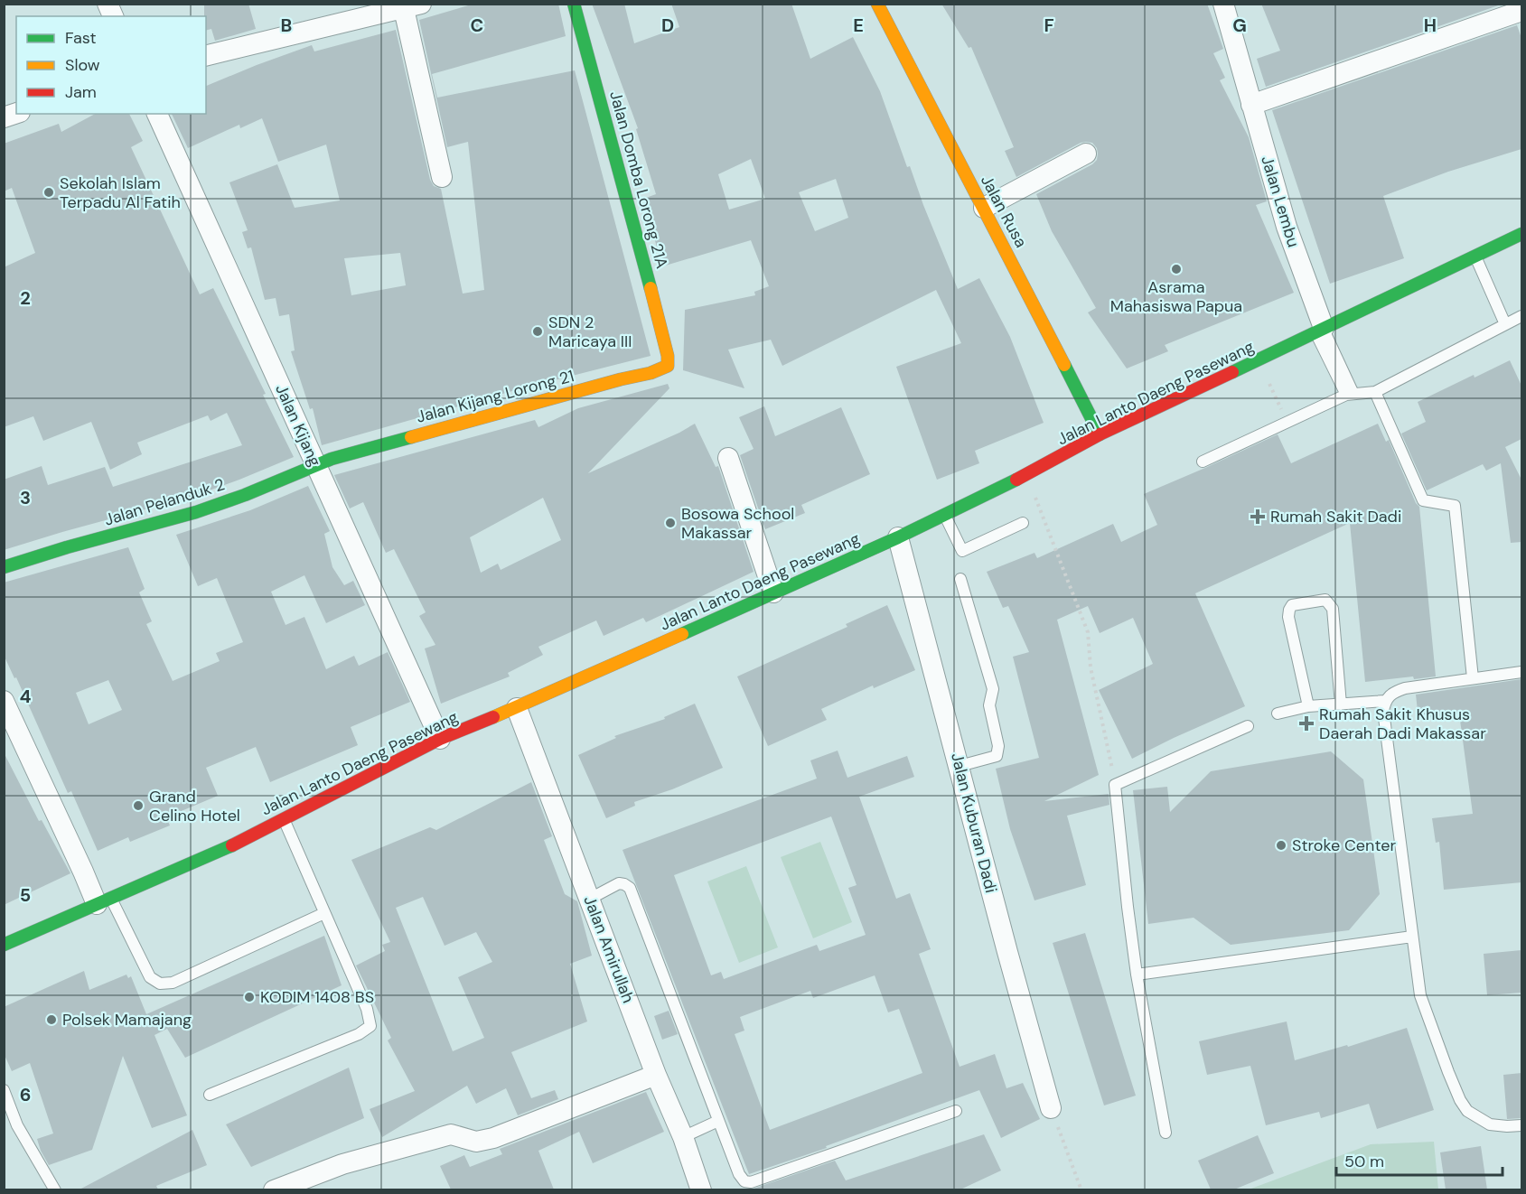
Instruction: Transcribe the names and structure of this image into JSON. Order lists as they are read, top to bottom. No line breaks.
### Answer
{"streets":{"main road":["Jalan Domba Lorong 21A","Jalan Rusa","Jalan Lanto Daeng Pasewang","Jalan Kijang Lorong 21","Jalan Pelanduk 2"],"street":["Jalan Lembu","Jalan Kijang","Jalan Kuburan Dadi","Jalan Amirullah"]},"crossings":[["Jalan Domba Lorong 21A","Jalan Kijang Lorong 21"],["Jalan Lembu","Jalan Lanto Daeng Pasewang"],["Jalan Rusa","Jalan Lanto Daeng Pasewang"],["Jalan Lanto Daeng Pasewang","Jalan Kijang"],["Jalan Lanto Daeng Pasewang","Jalan Kuburan Dadi"],["Jalan Lanto Daeng Pasewang","Jalan Amirullah"],["Jalan Kijang Lorong 21","Jalan Kijang"],["Jalan Kijang Lorong 21","Jalan Pelanduk 2"],["Jalan Kijang","Jalan Pelanduk 2"]],"places":{"other":["Sekolah Islam Terpadu Al Fatih","Asrama Mahasiswa Papua","SDN 2 Maricaya III","Bosowa School Makassar","Grand Celino Hotel","Stroke Center","KODIM 1408 BS","Polsek Mamajang"],"health":["Rumah Sakit Dadi","Rumah Sakit Khusus Daerah Dadi Makassar"]},"legend":["Fast","Slow","Jam"],"scale_bar":"50 m","grid":{"columns":["B","C","D","E","F","G","H"],"rows":["2","3","4","5","6"]}}
